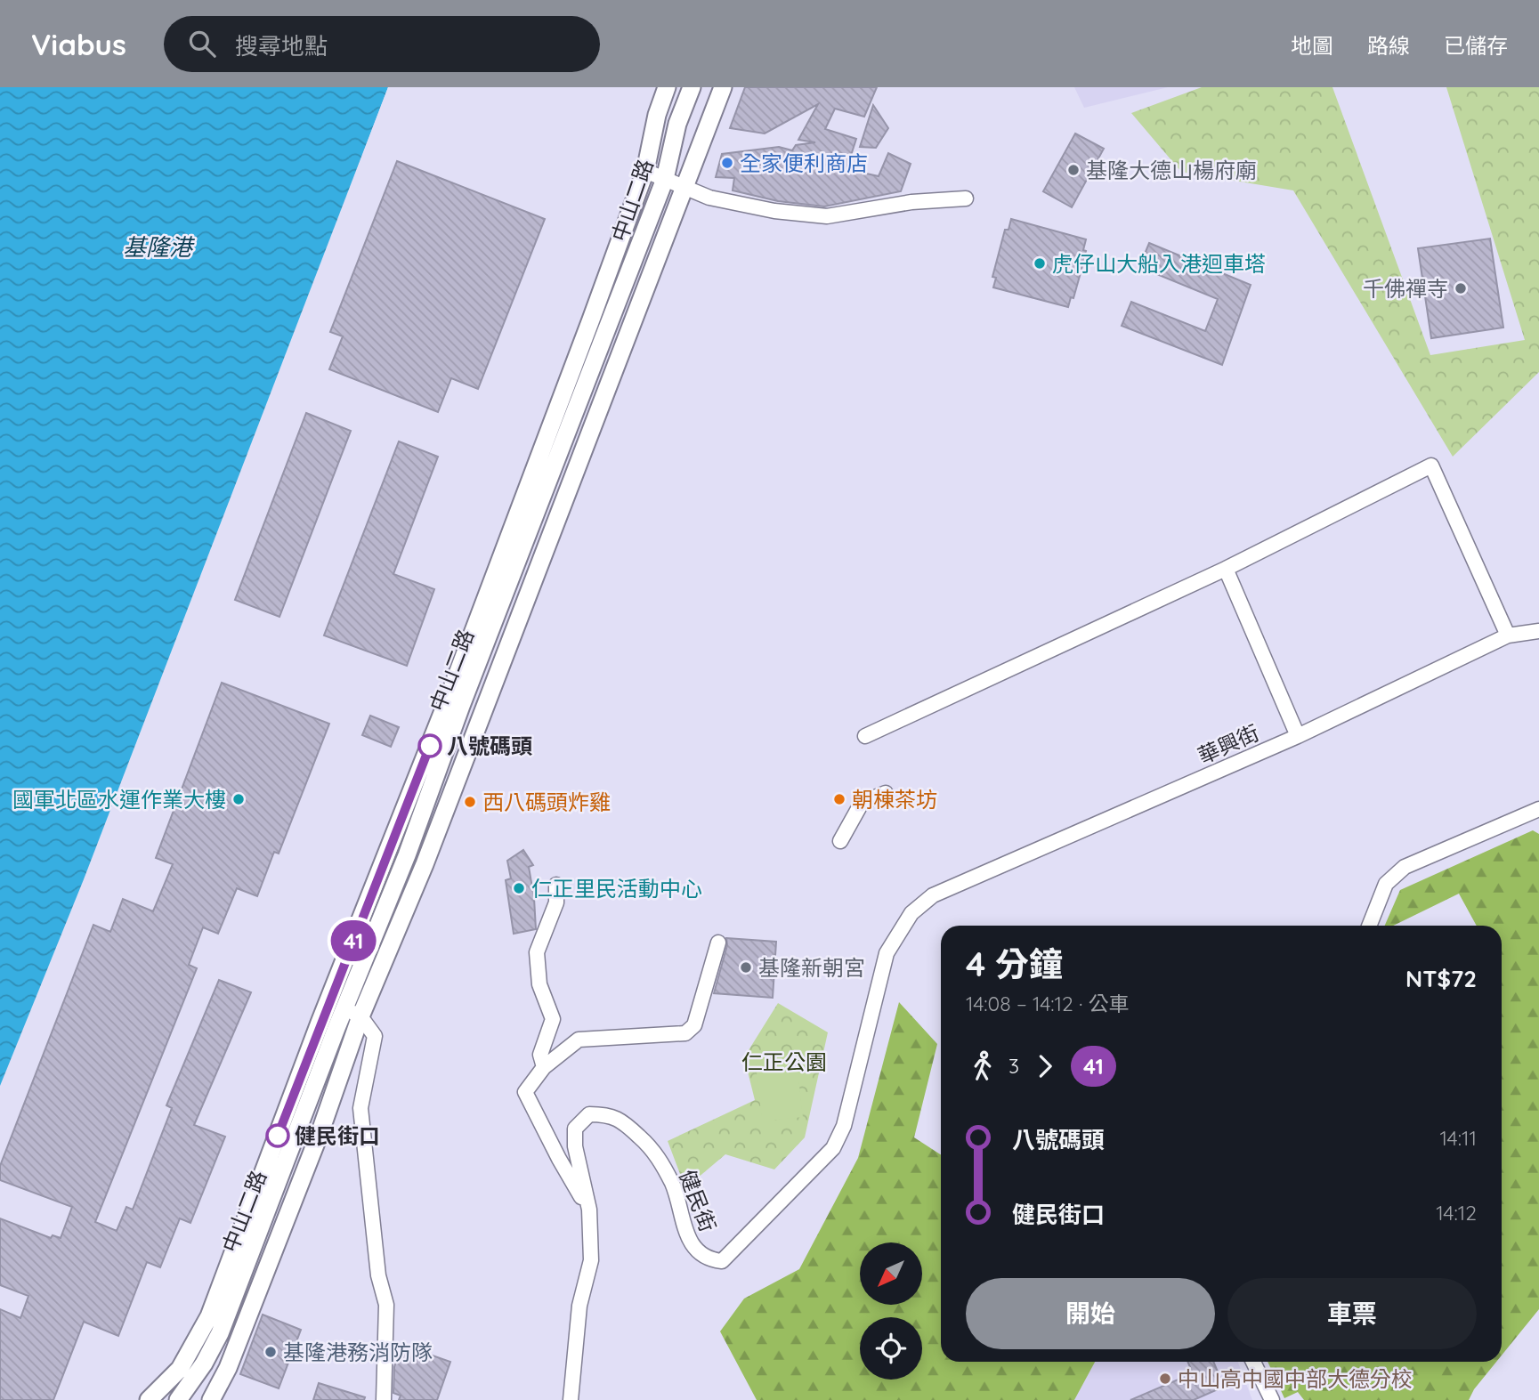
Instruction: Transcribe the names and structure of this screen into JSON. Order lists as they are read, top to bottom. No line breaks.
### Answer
{"streets":{"street":["中山二路","華興街","健民街"]},"crossings":[["華興街","健民街"]],"water":["基隆港"],"parks":["仁正公園"],"places":["全家便利商店","基隆大德山楊府廟","虎仔山大船入港迴車塔","千佛禪寺","八號碼頭","國軍北區水運作業大樓","朝棟茶坊","西八碼頭炸雞","仁正里民活動中心","基隆新朝宮","健民街口","基隆港務消防隊","中山高中國中部大德分校"],"lines":["bus line 41"],"north":"bottom left","page":{"header":"Viabus","search":"搜尋地點","nav":["地圖","路線","已儲存"],"on_map":"41","heading":["4 分鐘","14:08 – 14:12 · 公車","NT$72"],"legs":["3","41"],"list":[{"name":"八號碼頭","value":"14:11"},{"name":"健民街口","value":"14:12"}],"buttons":["開始","車票"]}}
